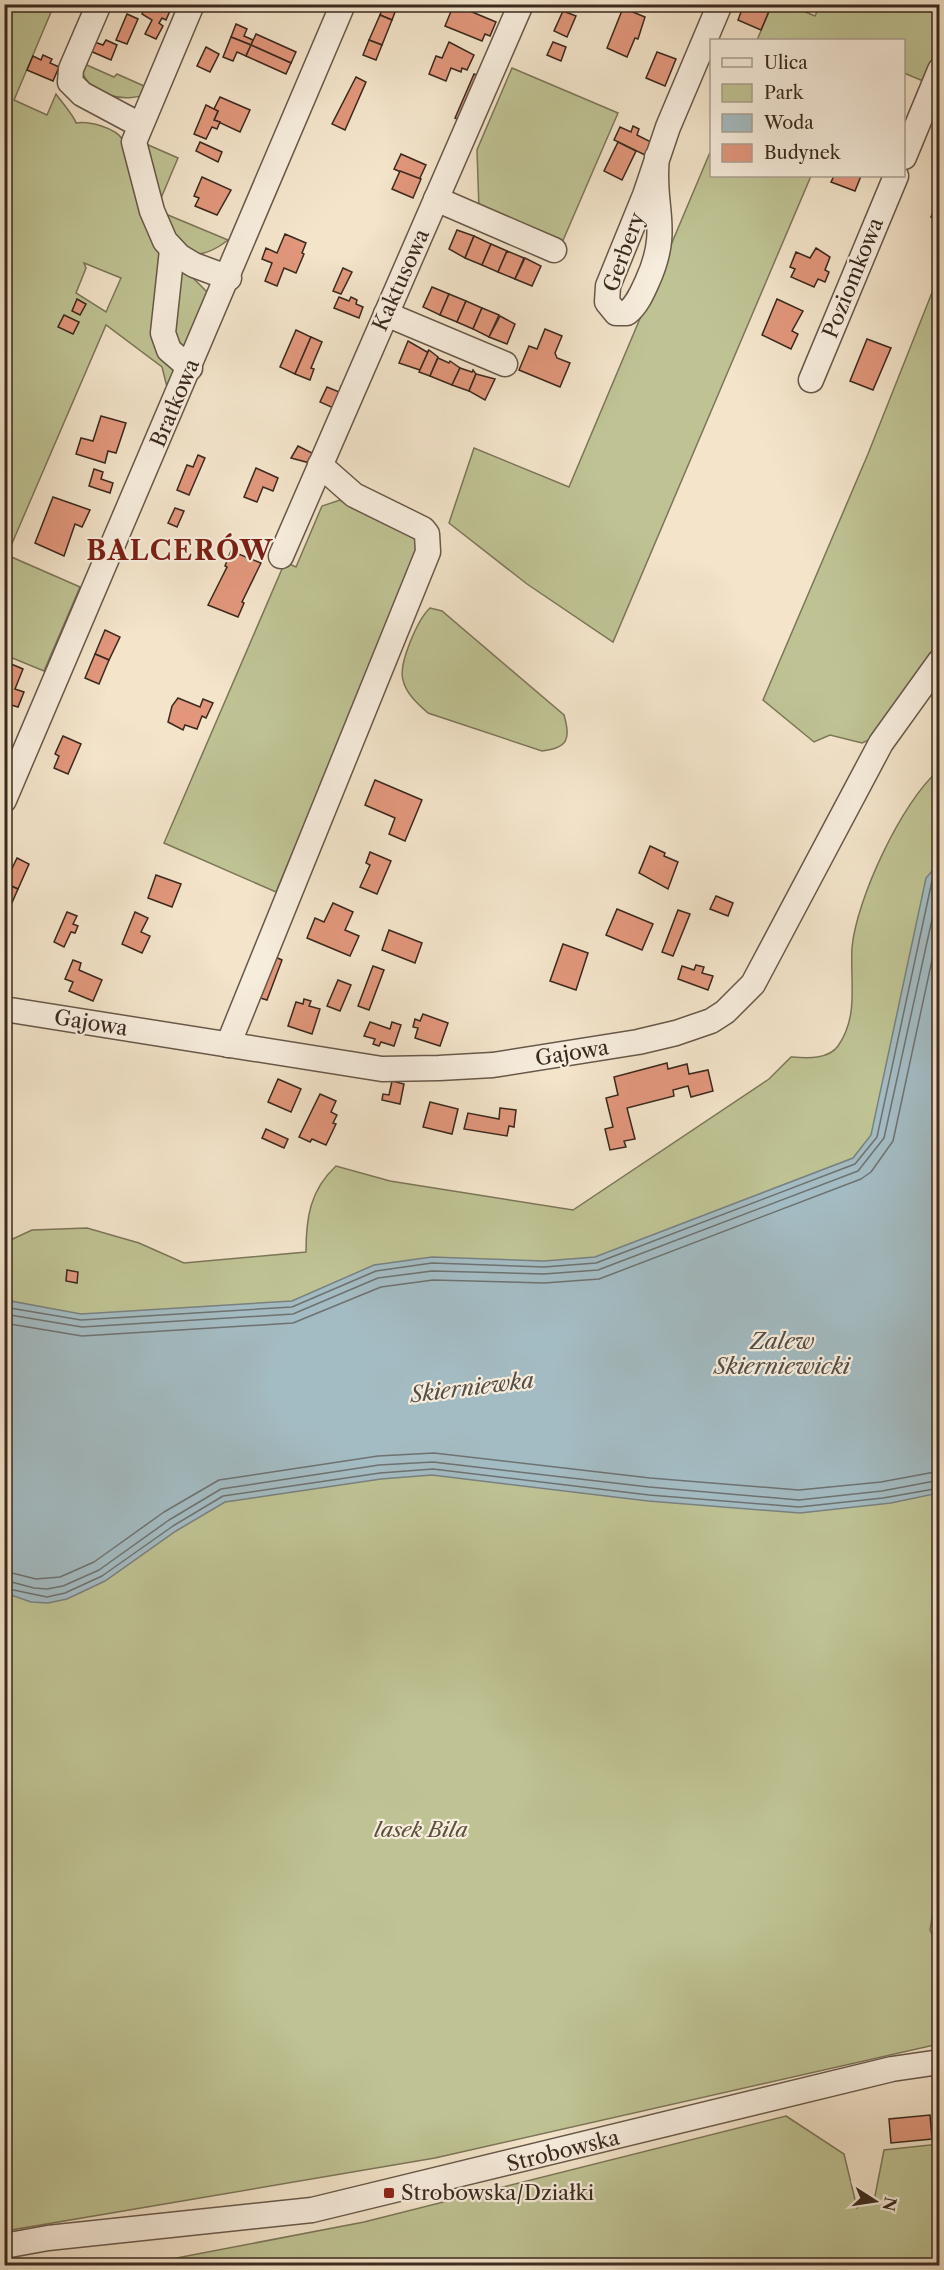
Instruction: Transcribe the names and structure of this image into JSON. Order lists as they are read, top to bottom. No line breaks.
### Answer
{"streets":{"street":["Gerbery","Poziomkowa","Kaktusowa","Bratkowa","Gajowa","Strobowska"]},"districts":["BALCERÓW"],"water":["Zalew Skierniewicki","Skierniewka"],"parks":["lasek Bila"],"places":{"transit":["Strobowska/Działki"]},"legend":["Ulica","Park","Woda","Budynek"],"north":"right"}
